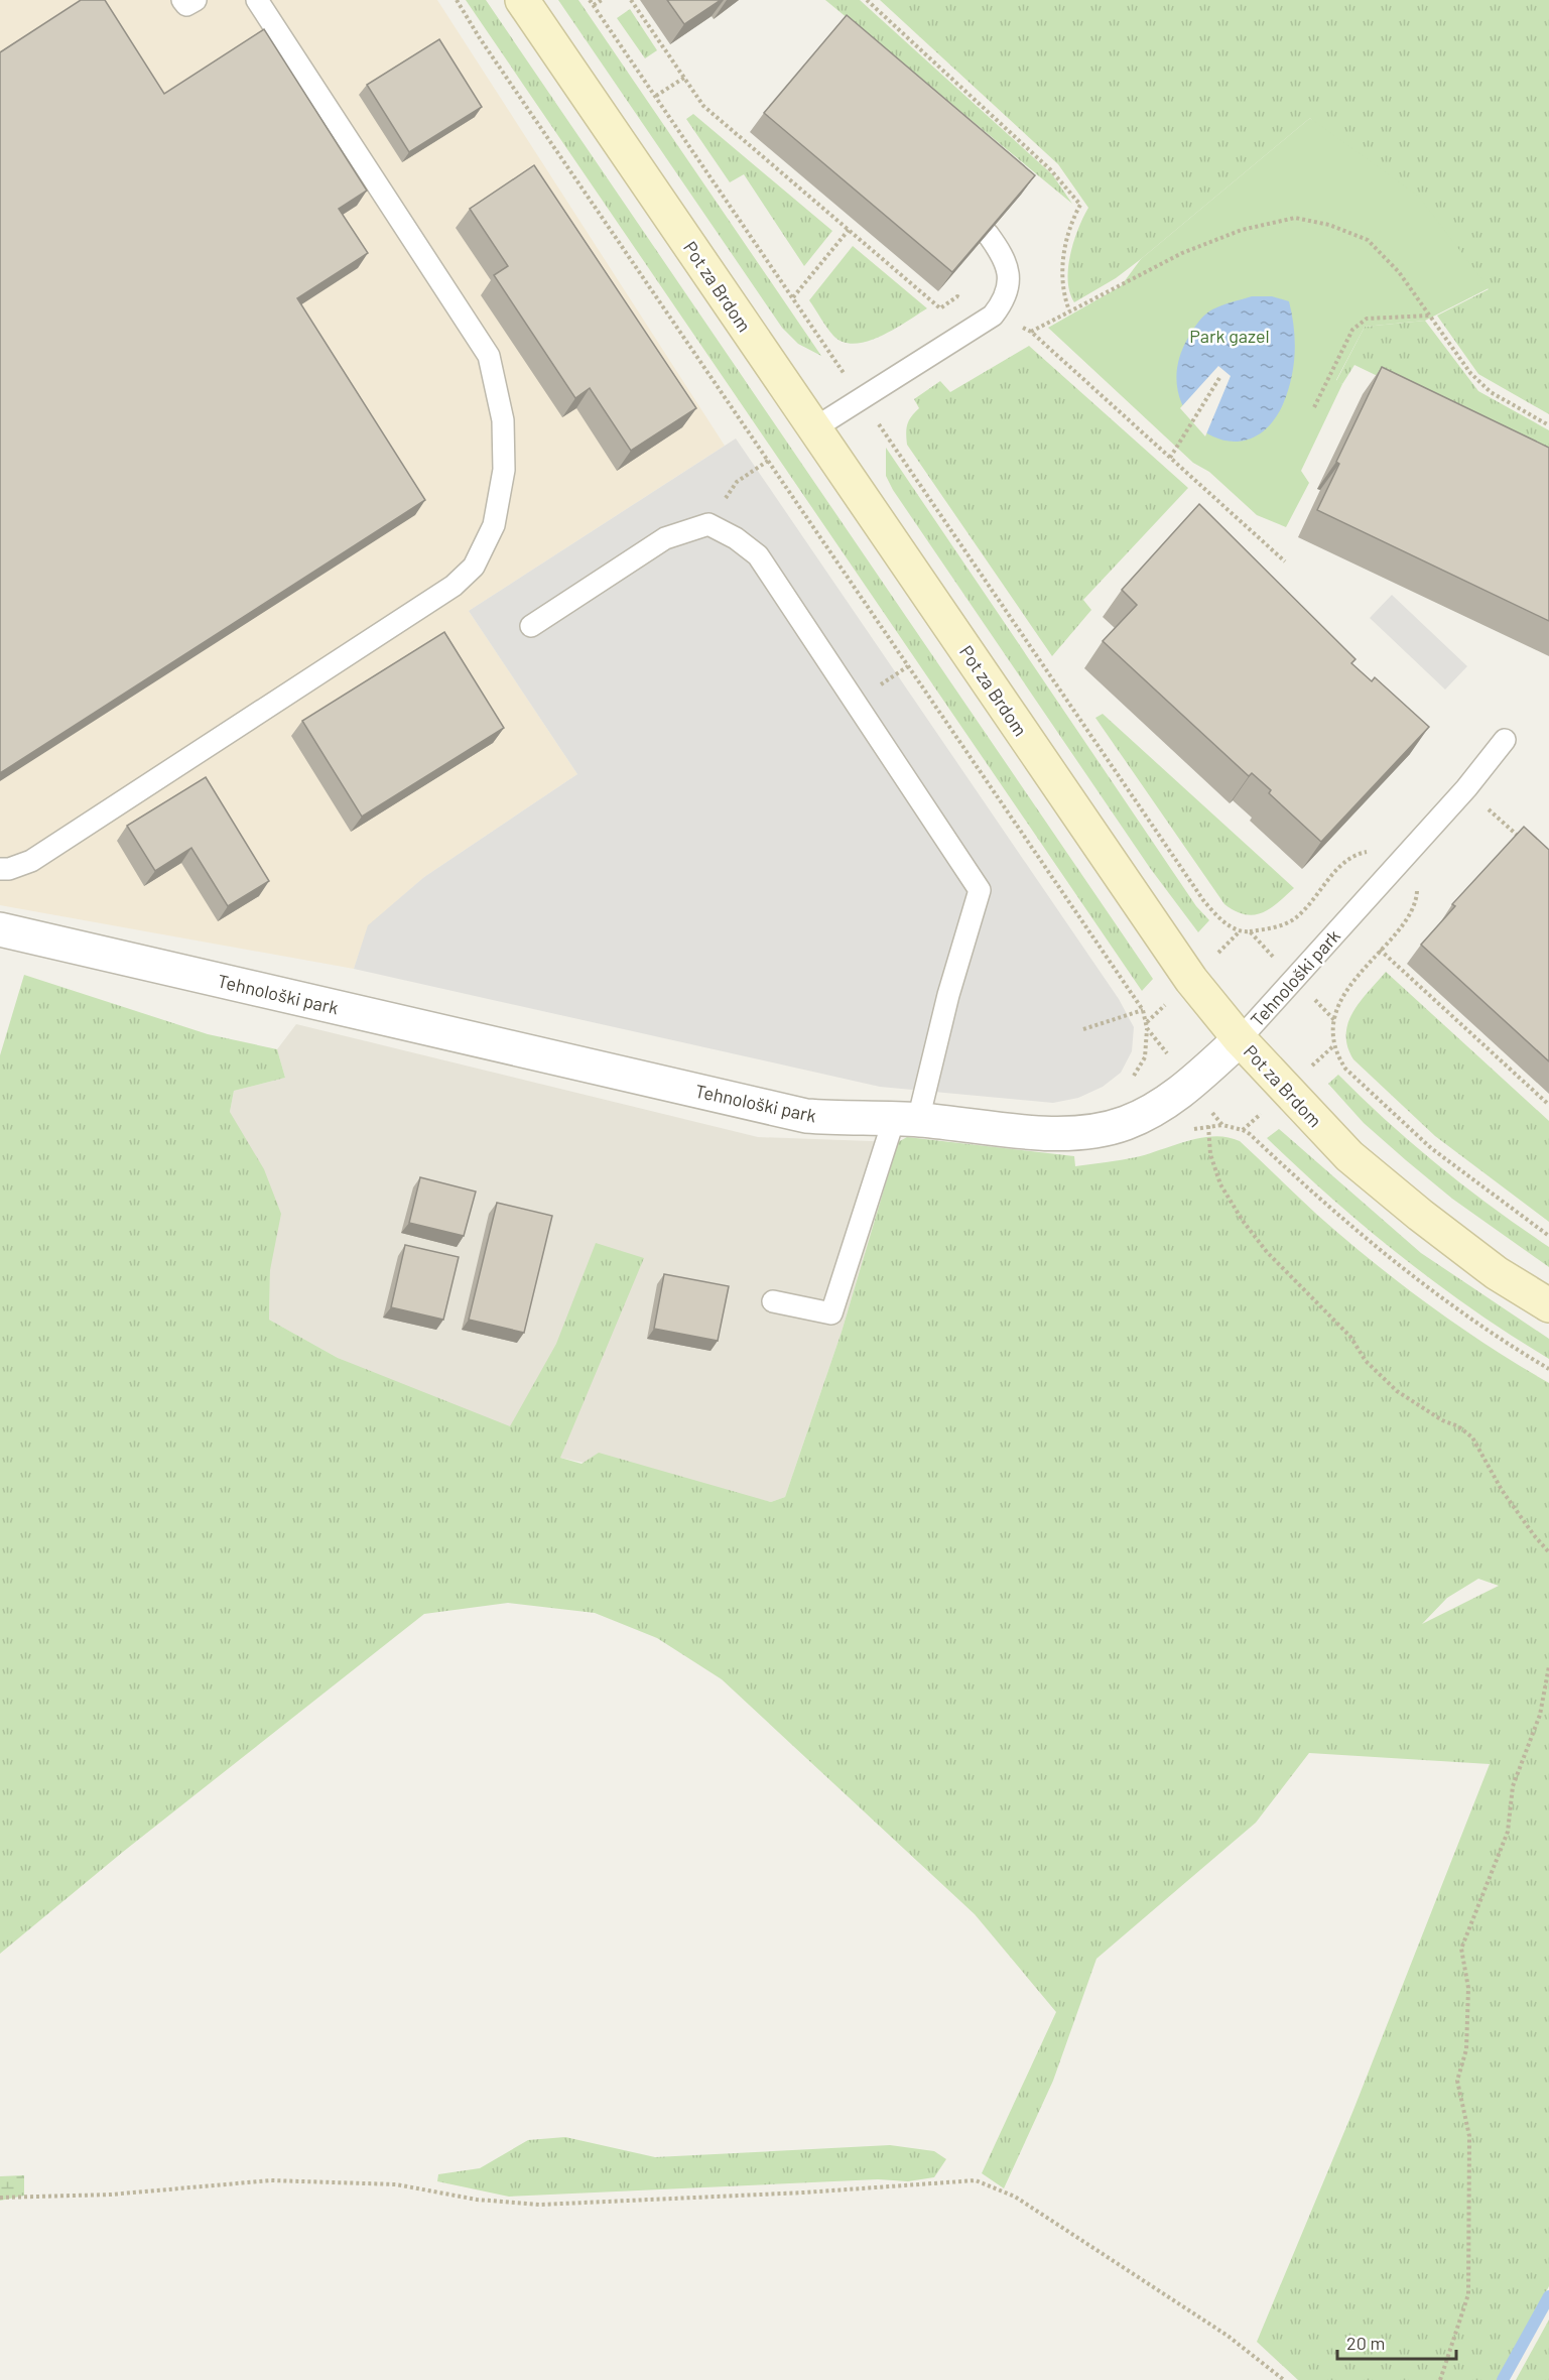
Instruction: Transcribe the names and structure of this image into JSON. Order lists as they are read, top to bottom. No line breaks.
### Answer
{"streets":{"main road":["Pot za Brdom"],"street":["Tehnološki park"]},"crossings":[["Pot za Brdom","Tehnološki park"]],"parks":["Park gazel"],"scale_bar":"20 m"}
